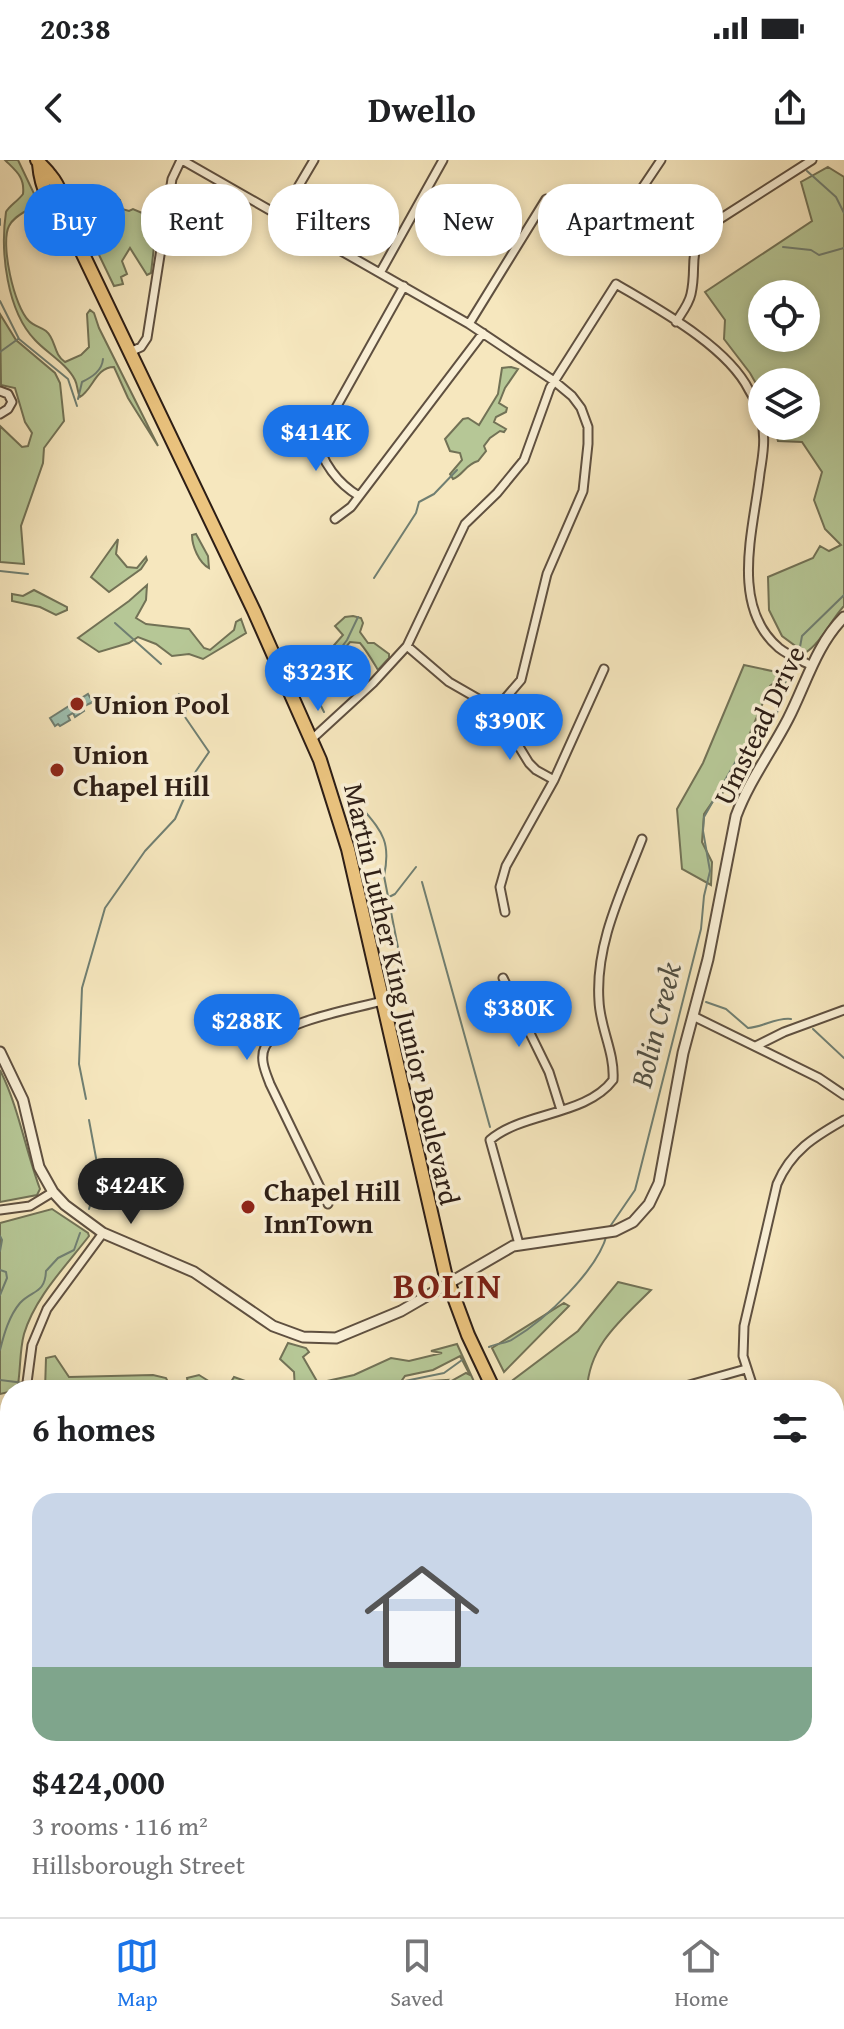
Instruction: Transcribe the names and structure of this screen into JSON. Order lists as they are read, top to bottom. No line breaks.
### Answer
{"streets":{"main road":["Martin Luther King Junior Boulevard"],"street":["Umstead Drive"]},"crossings":[["Umstead Drive","Martin Luther King Junior Boulevard"]],"districts":["BOLIN"],"water":["Bolin Creek"],"places":["Union Pool","Union Chapel Hill","Chapel Hill InnTown"],"page":{"status":"20:38","header":"Dwello","chip":["Buy","Rent","Filters","New","Apartment"],"price":["$414K","$323K","$390K","$380K","$288K","$424K"],"heading":"6 homes","list":[{"name":"$424,000","note":"3 rooms · 116 m² · Hillsborough Street"}],"tabs":["Map","Saved","Home"]}}
